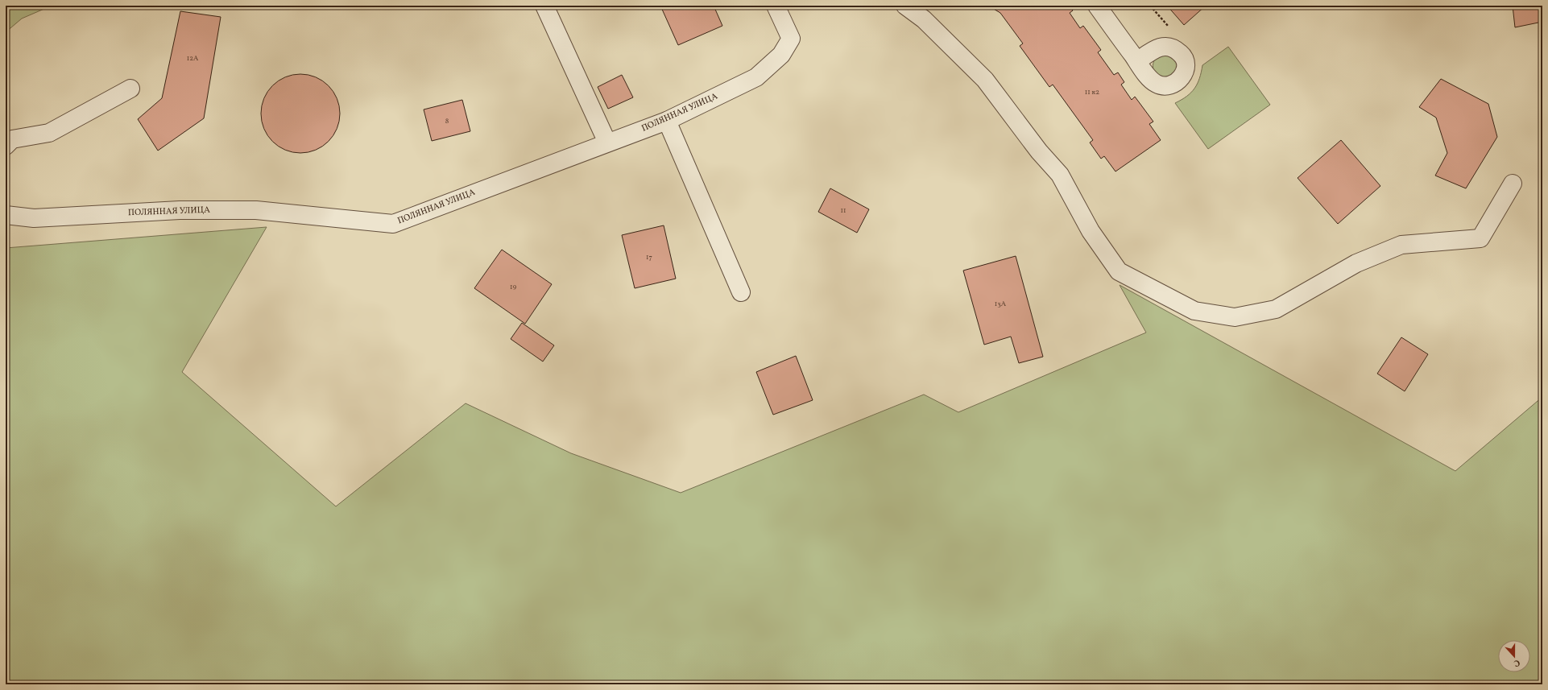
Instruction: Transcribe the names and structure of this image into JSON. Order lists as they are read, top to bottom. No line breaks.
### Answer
{"streets":{"street":["ПОЛЯННАЯ УЛИЦА"]},"house_numbers":["12А","11 к2","8","11","17","19","13А"],"north":"bottom"}
